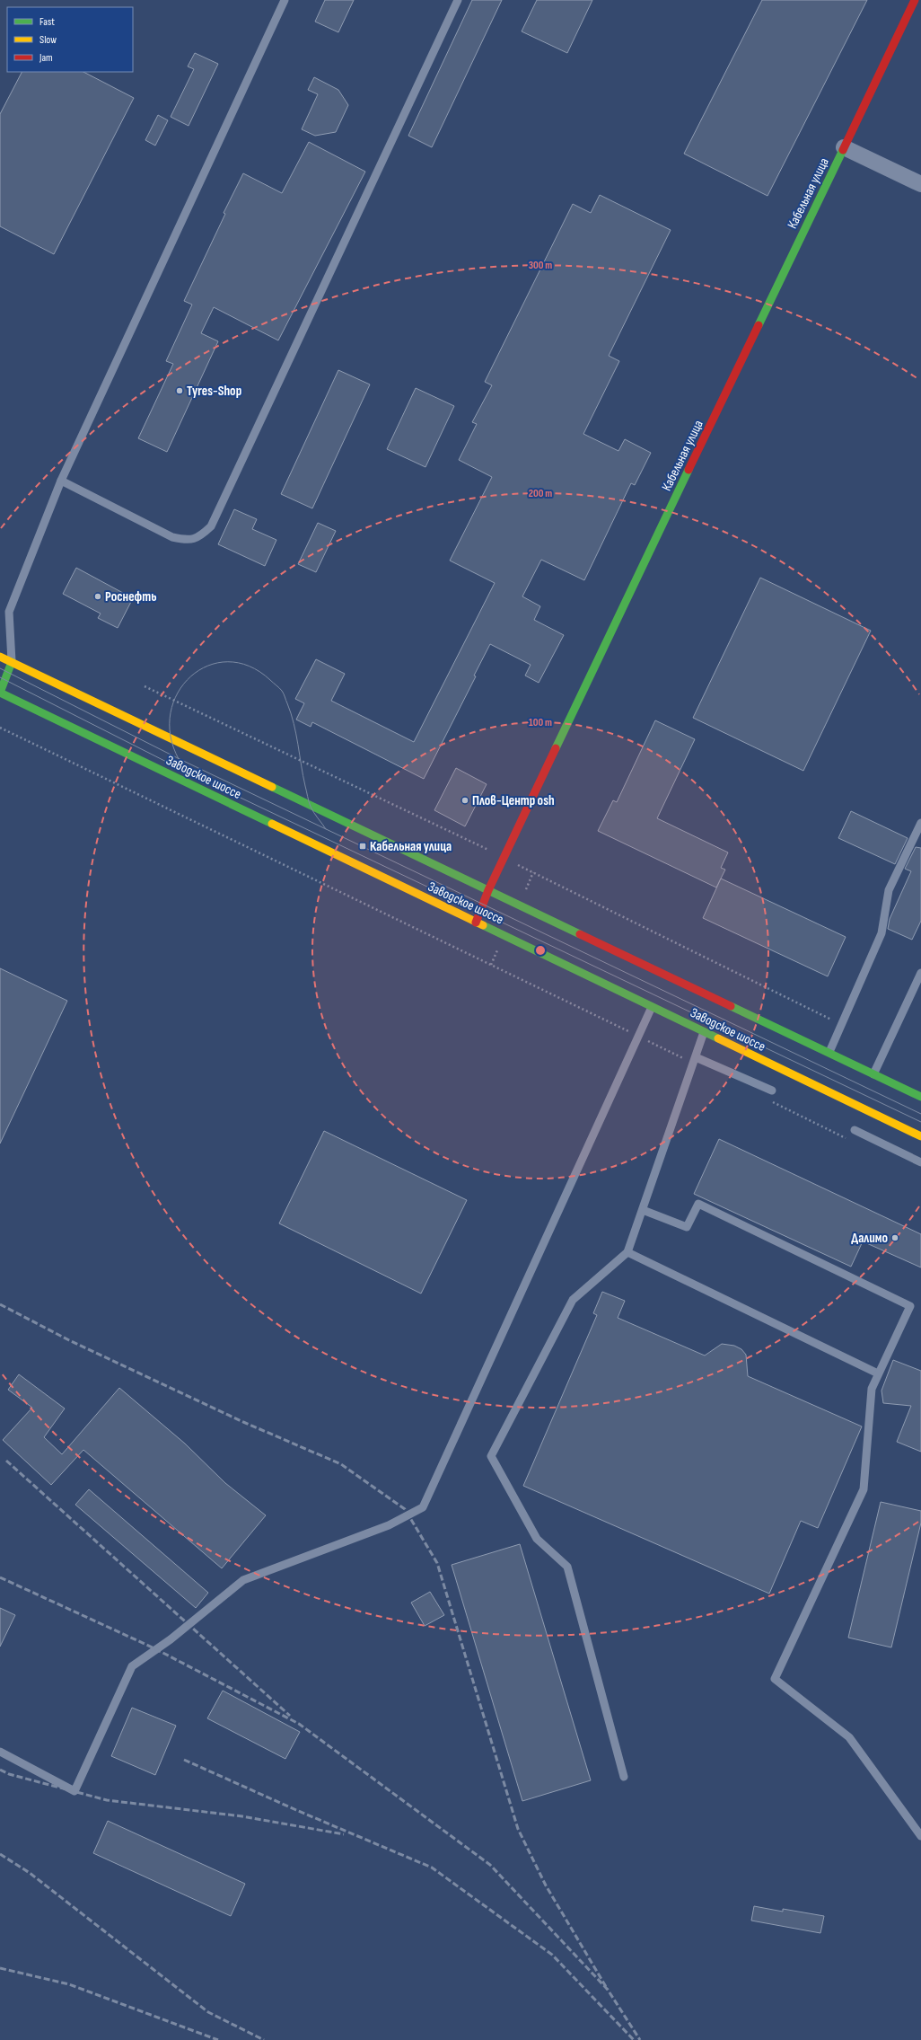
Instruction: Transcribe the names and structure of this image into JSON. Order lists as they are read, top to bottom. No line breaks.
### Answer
{"streets":{"main road":["Кабельная улица","Заводское шоссе"]},"crossings":[["Кабельная улица","Заводское шоссе"]],"places":{"other":["Tyres-Shop","Роснефть","Плов-Центр osh","Далимо"],"transit":["Кабельная улица"]},"legend":["Fast","Slow","Jam"],"rings":["300 m","200 m","100 m"]}
